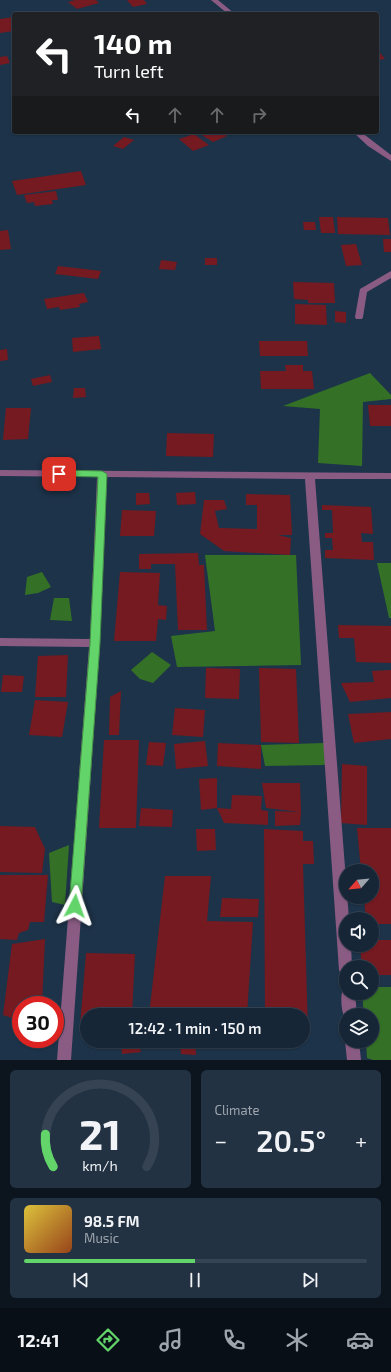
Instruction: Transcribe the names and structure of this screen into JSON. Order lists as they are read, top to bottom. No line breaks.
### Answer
{"north":"bottom left","page":{"turn":["140 m","Turn left"],"limit":"30","trip":"12:42 · 1 min · 150 m","tile":"Climate","heat":["−","20.5°","+"],"song":["98.5 FM","Music"],"tabs":"12:41","gauge":["21","km/h"]}}
